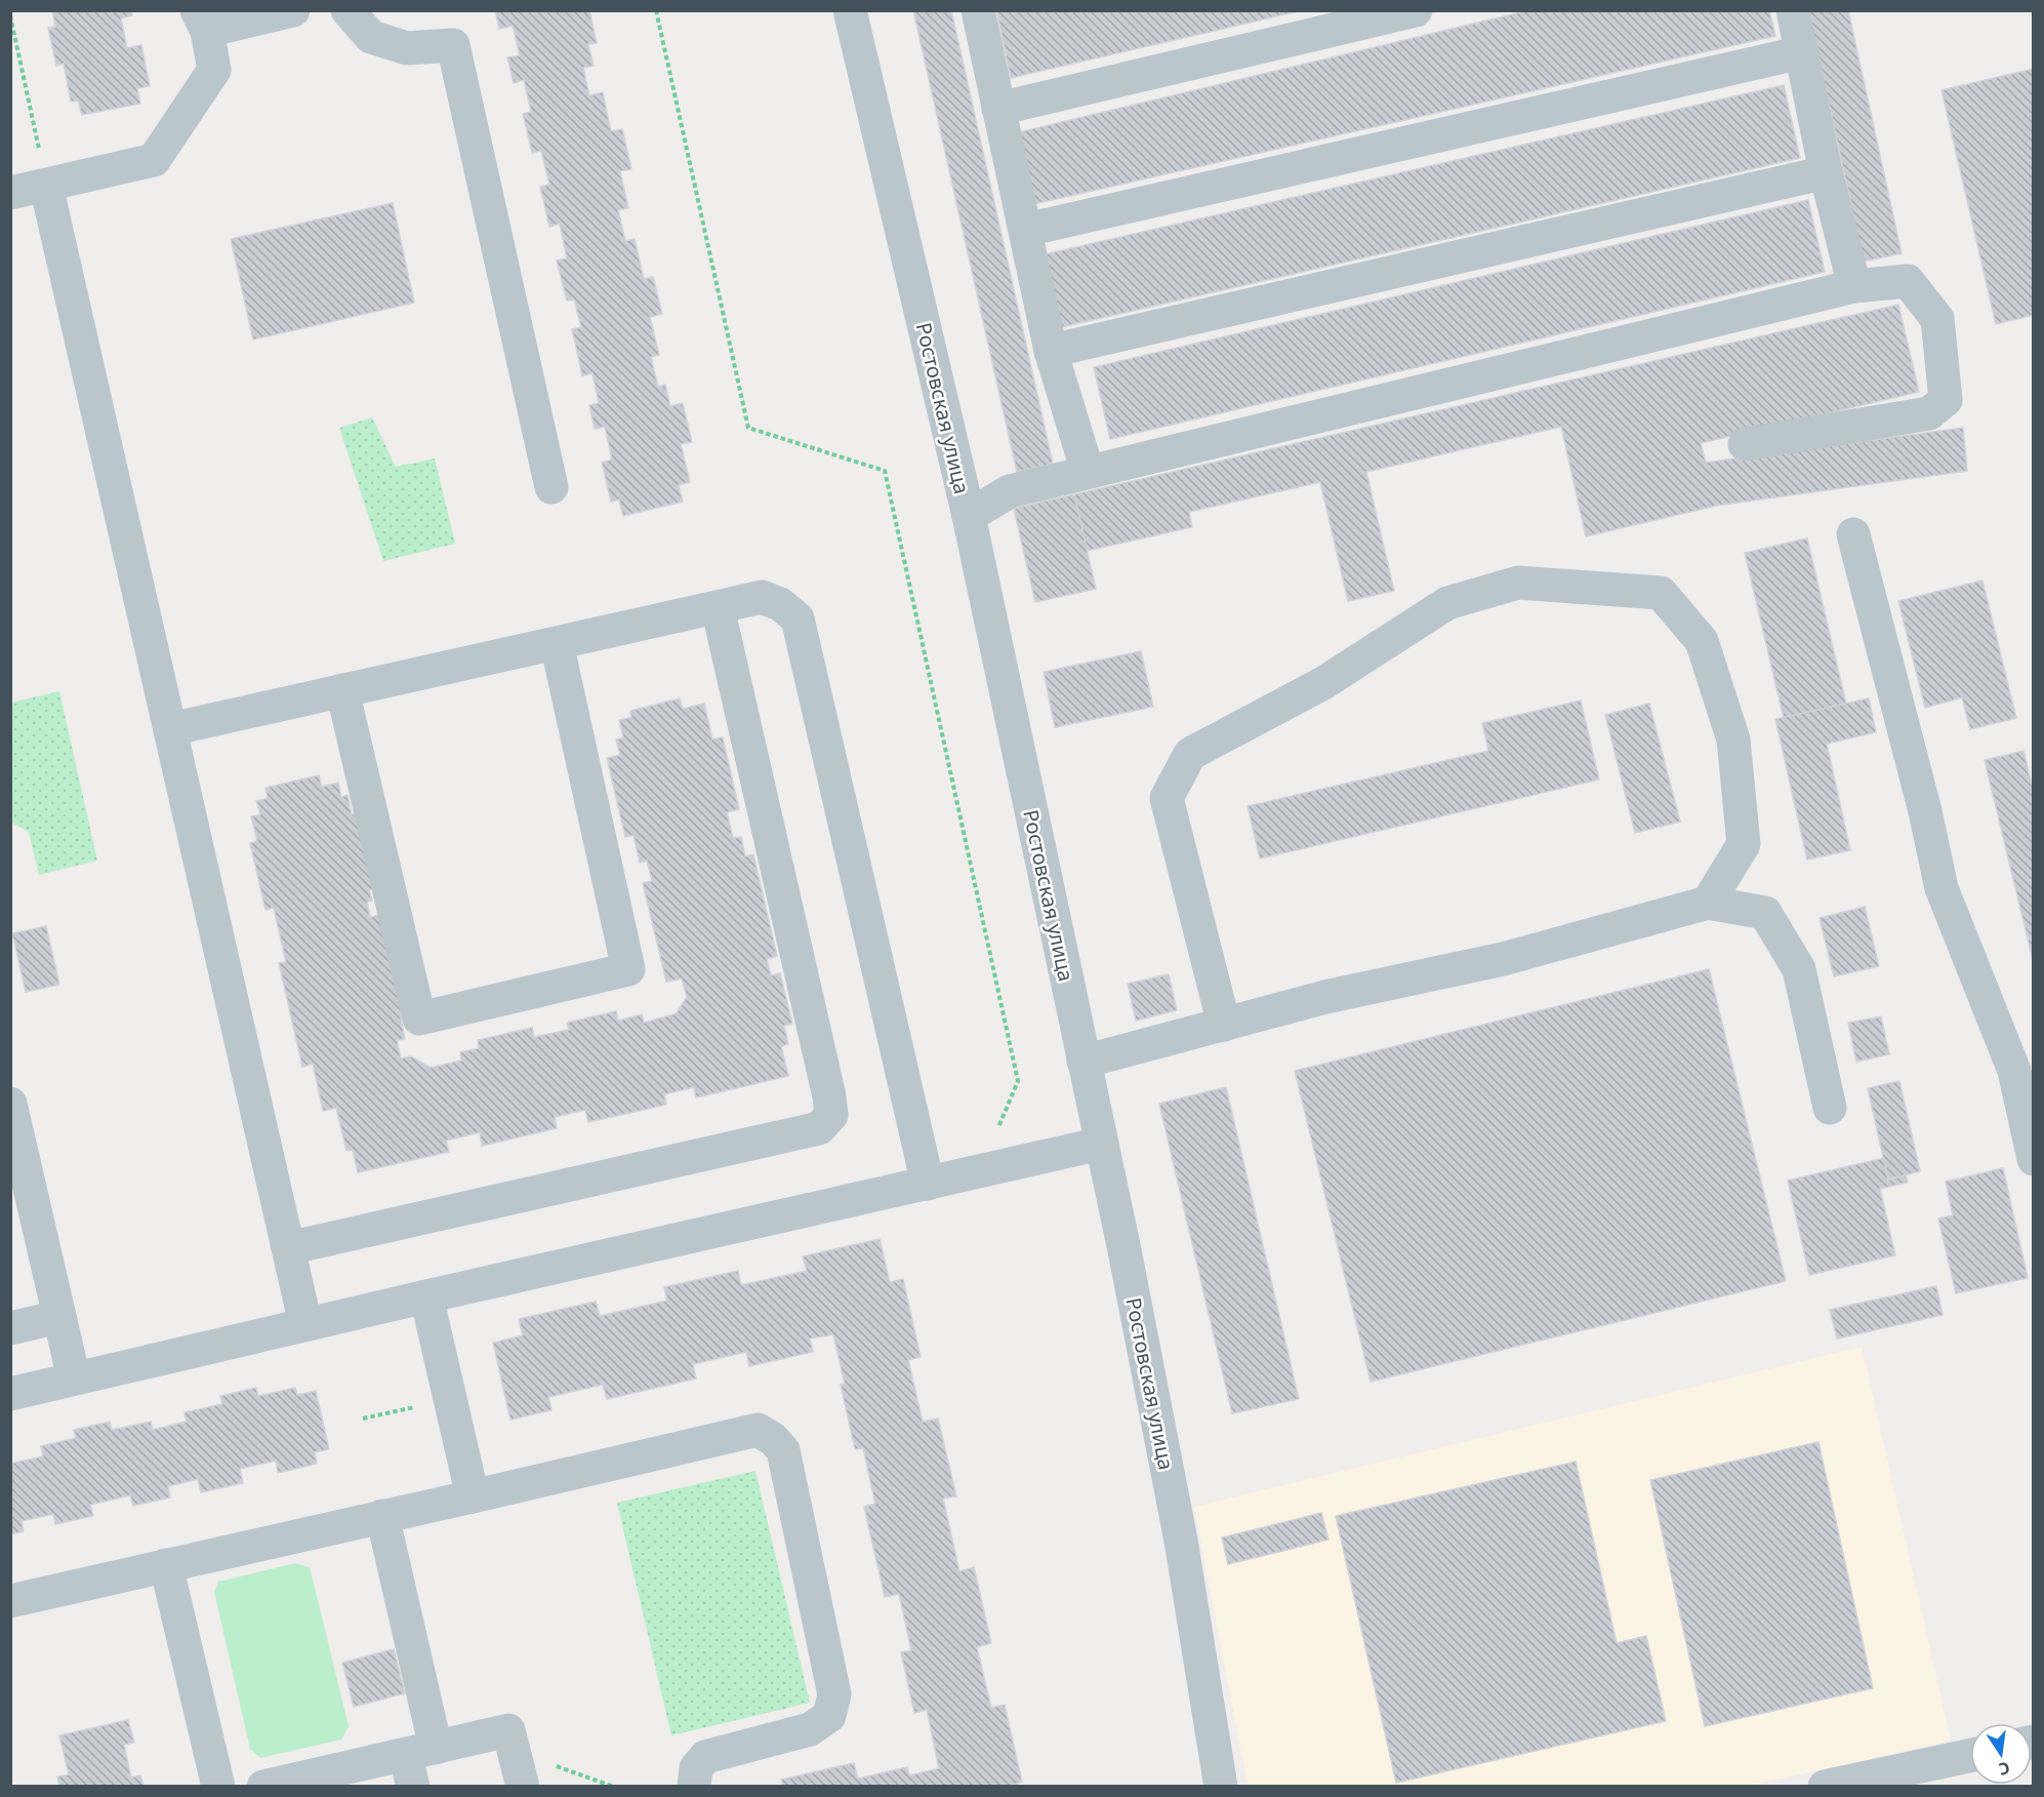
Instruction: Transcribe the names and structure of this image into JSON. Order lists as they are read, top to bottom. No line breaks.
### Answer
{"streets":{"street":["Ростовская улица"]},"north":"bottom"}
